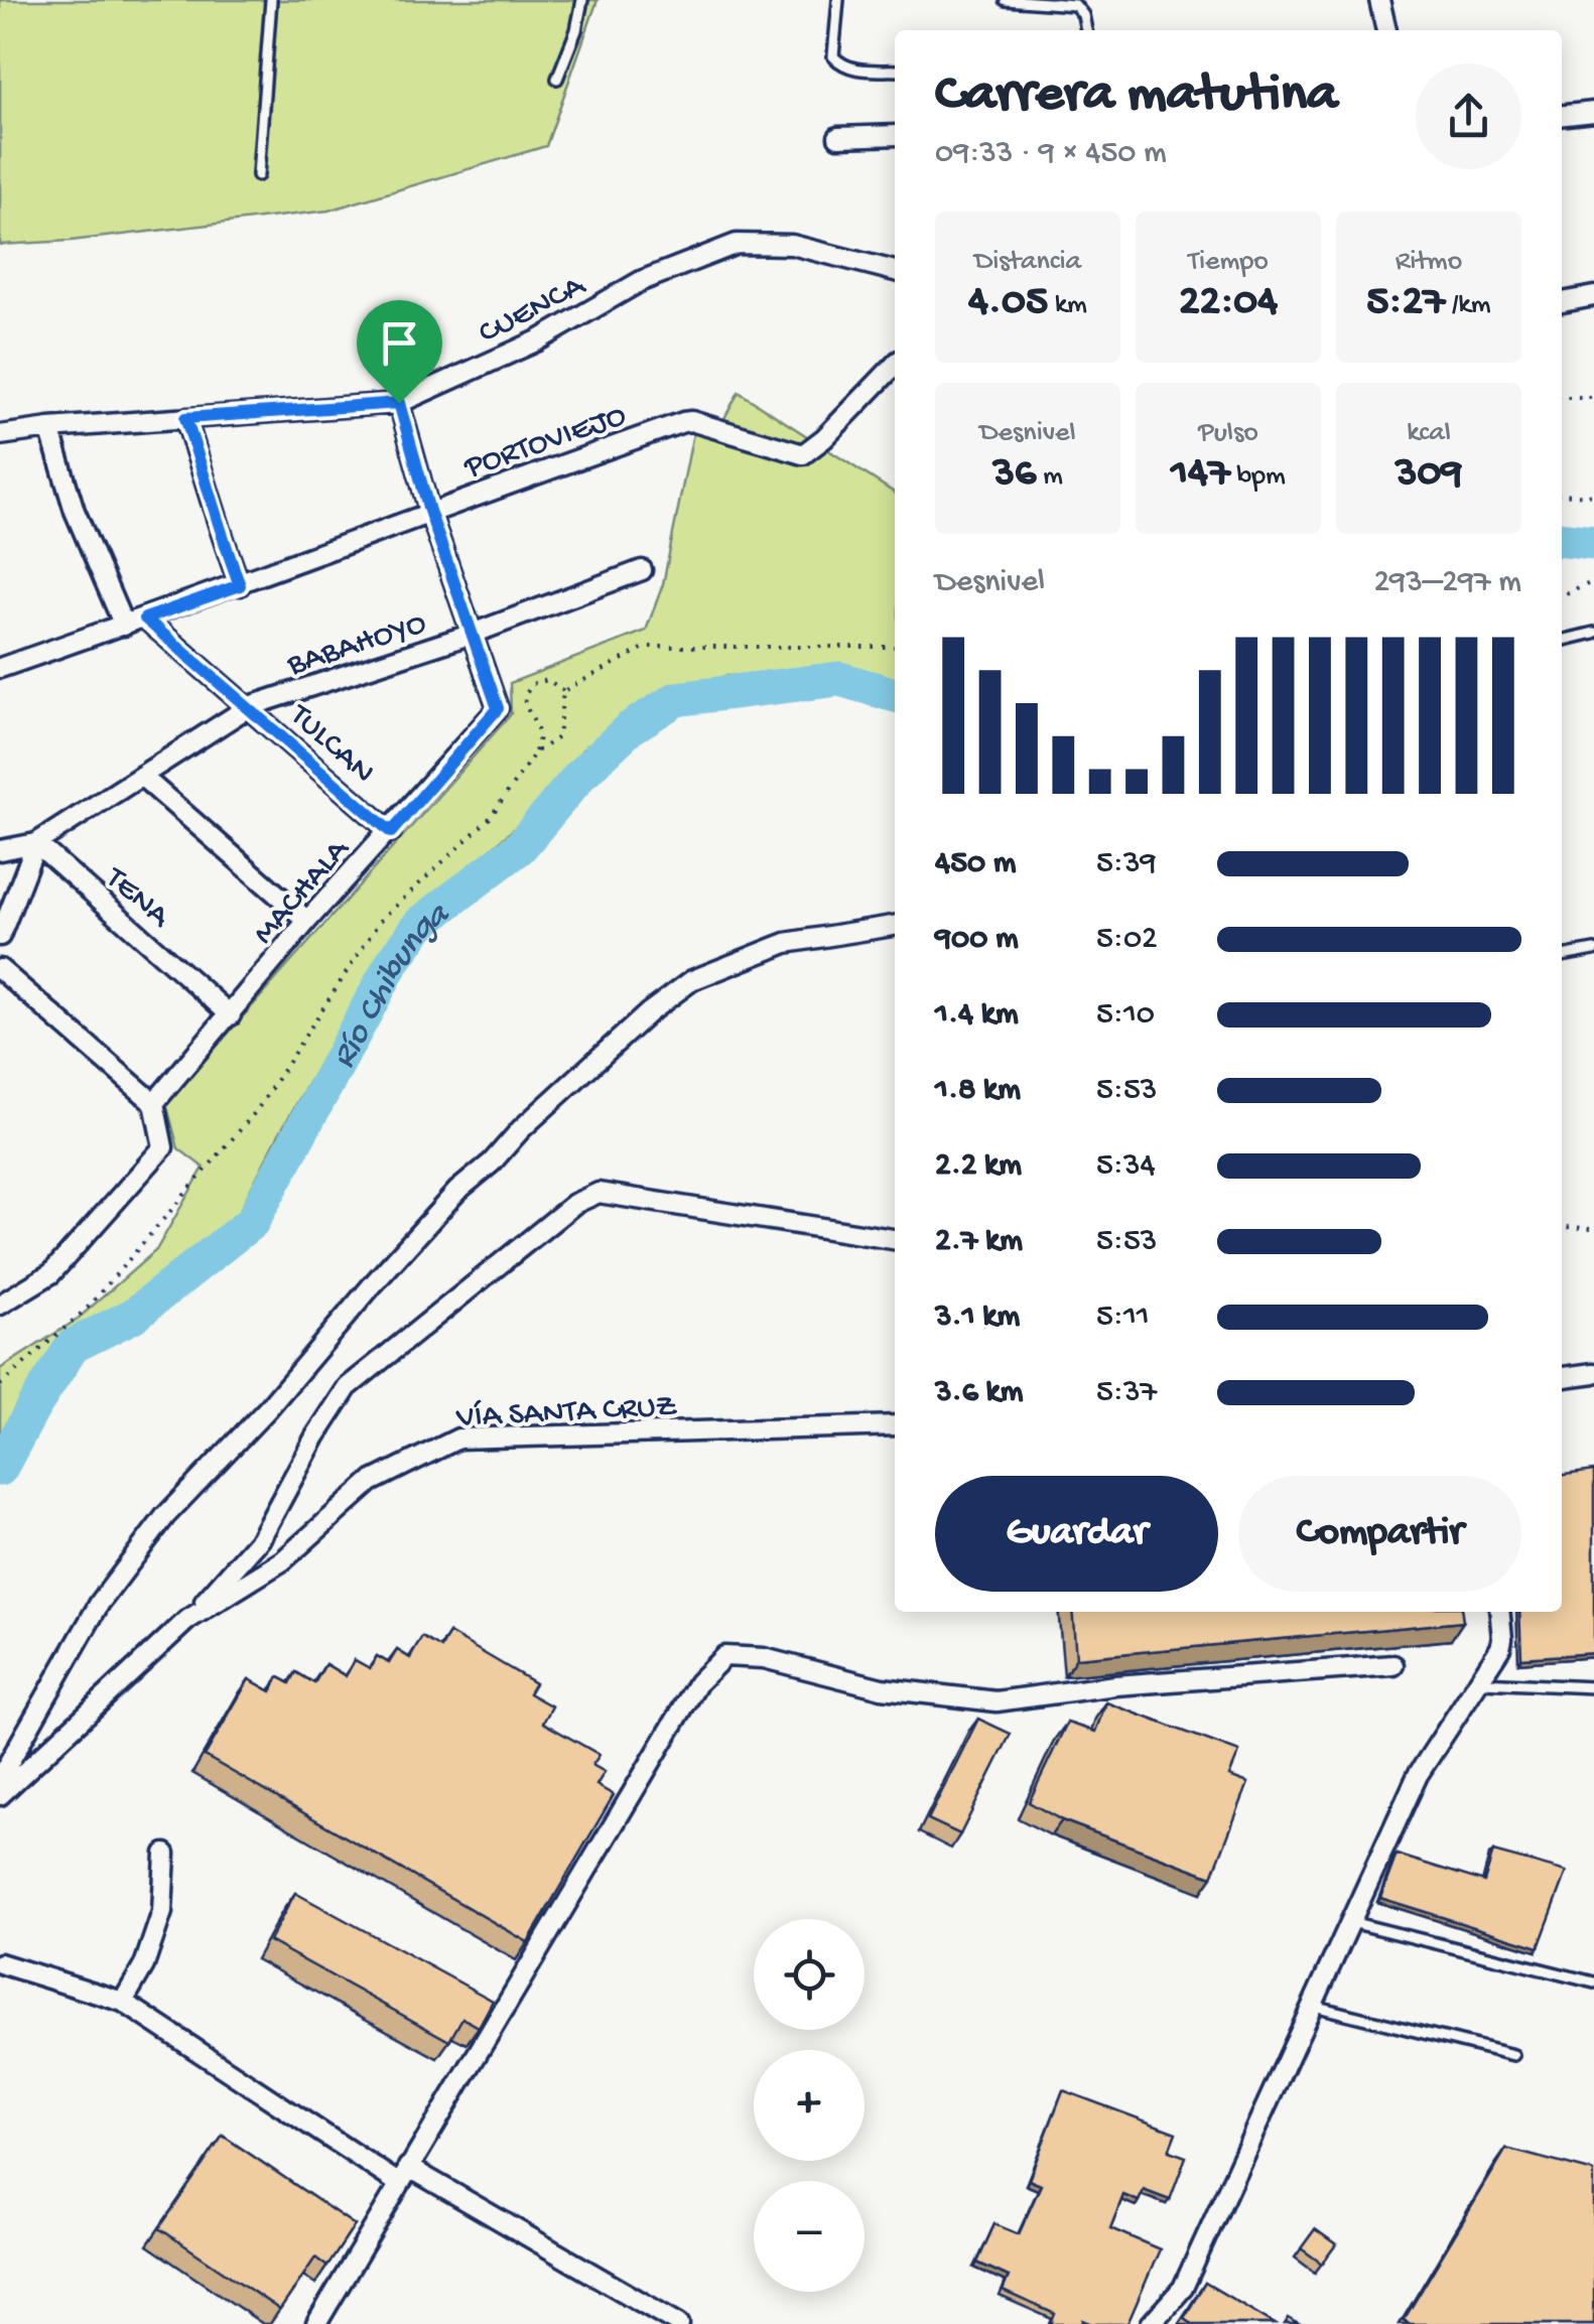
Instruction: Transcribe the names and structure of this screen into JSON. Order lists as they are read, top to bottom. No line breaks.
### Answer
{"streets":{"street":["CUENCA","PORTOVIEJO","BABAHOYO","TULCAN","MACHALA","TENA","VÍA SANTA CRUZ"]},"crossings":[["CUENCA","MACHALA"],["PORTOVIEJO","TULCAN"],["PORTOVIEJO","MACHALA"],["BABAHOYO","TULCAN"],["BABAHOYO","MACHALA"],["BABAHOYO","TENA"],["TULCAN","MACHALA"],["MACHALA","TENA"]],"water":["Río Chibunga"],"page":{"heading":["Carrera matutina","09:33 · 9 × 450 m"],"stats":[["Distancia","4.05 km"],["Tiempo","22:04"],["Ritmo","5:27 /km"],["Desnivel","36 m"],["Pulso","147 bpm"],["kcal","309"]],"chart":["Desnivel","293–297 m"],"list":[{"name":"450 m","note":"5:39"},{"name":"900 m","note":"5:02"},{"name":"1.4 km","note":"5:10"},{"name":"1.8 km","note":"5:53"},{"name":"2.2 km","note":"5:34"},{"name":"2.7 km","note":"5:53"},{"name":"3.1 km","note":"5:11"},{"name":"3.6 km","note":"5:37"}],"buttons":["Guardar","Compartir"],"map_buttons":["+","−"]}}
